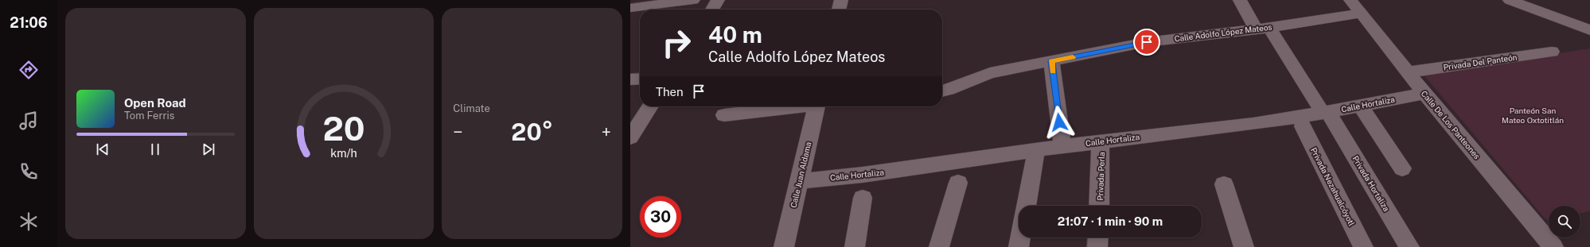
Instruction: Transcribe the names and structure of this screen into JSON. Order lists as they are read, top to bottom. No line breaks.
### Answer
{"streets":{"street":["Calle Adolfo López Mateos","Privada Del Panteón","Calle Hortaliza","Calle De Los Panteones","Calle Juan Aldama","Privada Perla","Privada Hortaliza","Privada Nezahualcóyotl"]},"crossings":[["Calle Adolfo López Mateos","Calle De Los Panteones"],["Calle Adolfo López Mateos","Privada Hortaliza"],["Privada Del Panteón","Calle De Los Panteones"],["Calle Hortaliza","Calle De Los Panteones"],["Calle Hortaliza","Calle Juan Aldama"],["Calle Hortaliza","Privada Perla"],["Calle Hortaliza","Privada Hortaliza"]],"parks":["Panteón San Mateo Oxtotitlán"],"page":{"tabs":"21:06","tile":"Climate","turn":["40 m","Calle Adolfo López Mateos"],"then":"Then","song":["Open Road","Tom Ferris"],"heat":["−","20°","+"],"limit":"30","trip":"21:07 · 1 min · 90 m","gauge":["20","km/h"]}}
